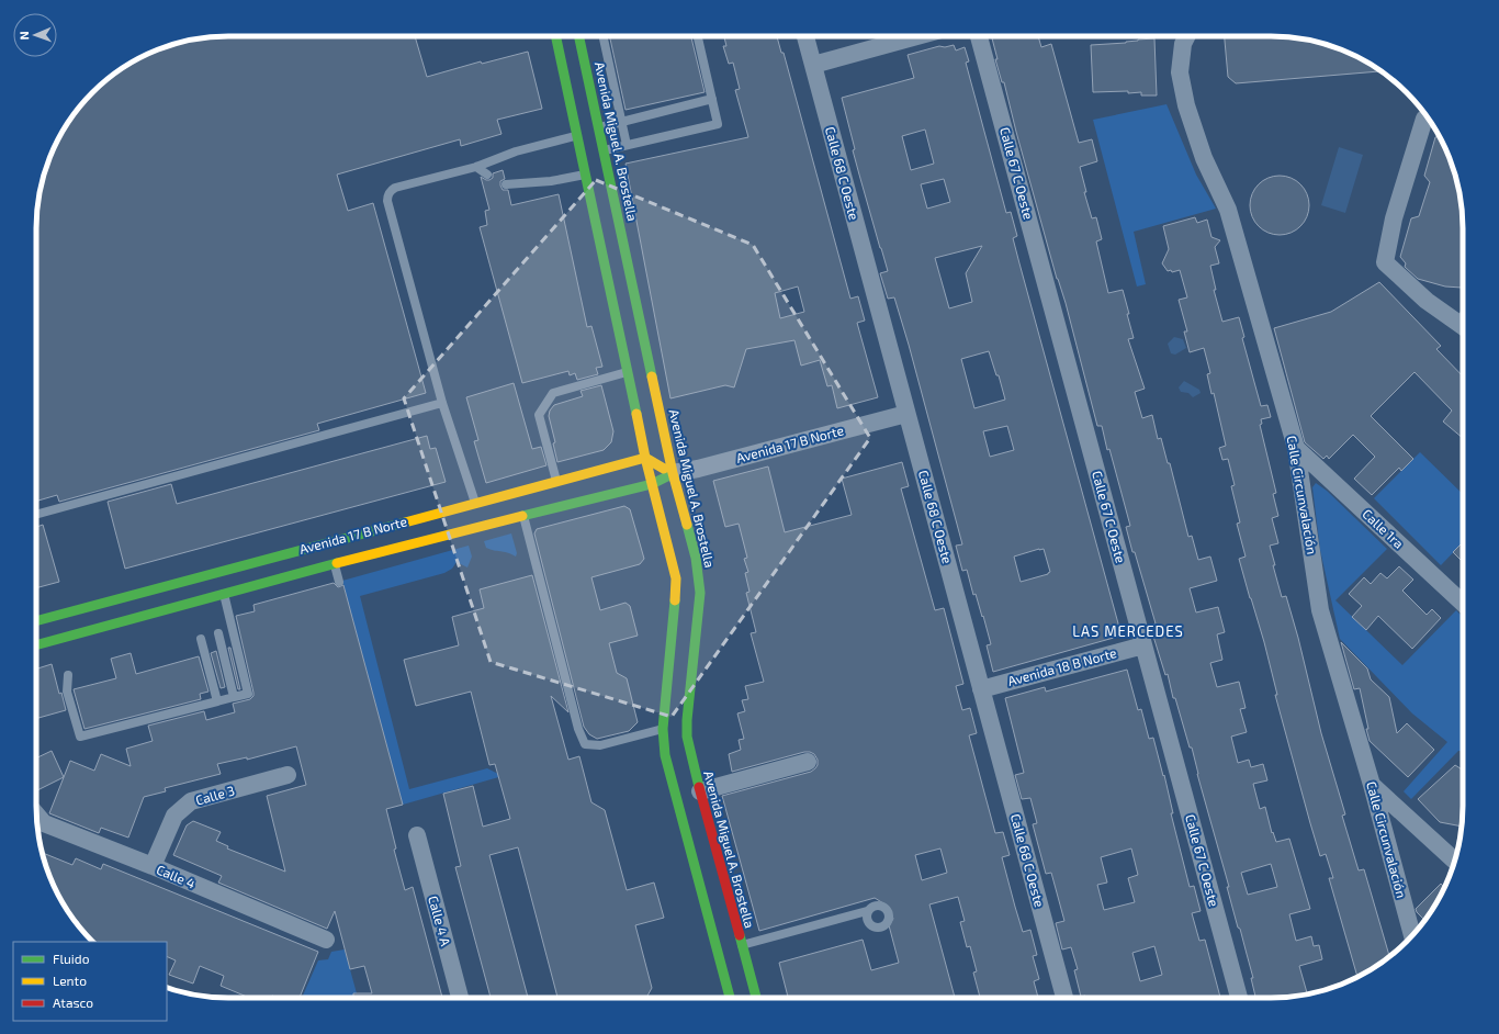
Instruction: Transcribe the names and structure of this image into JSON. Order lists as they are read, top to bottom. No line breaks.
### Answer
{"streets":{"main road":["Avenida Miguel A. Brostella","Avenida 17 B Norte"],"street":["Calle 68 C Oeste","Calle 67 C Oeste","Calle Circunvalación","Calle 1ra","Avenida 18 B Norte","Calle 3","Calle 4","Calle 4 A"]},"crossings":[["Avenida Miguel A. Brostella","Avenida 17 B Norte"],["Calle 68 C Oeste","Avenida 17 B Norte"],["Calle 68 C Oeste","Avenida 18 B Norte"],["Calle 67 C Oeste","Avenida 18 B Norte"],["Calle Circunvalación","Calle 1ra"],["Calle 3","Calle 4"]],"districts":["LAS MERCEDES"],"legend":["Fluido","Lento","Atasco"],"north":"left"}
